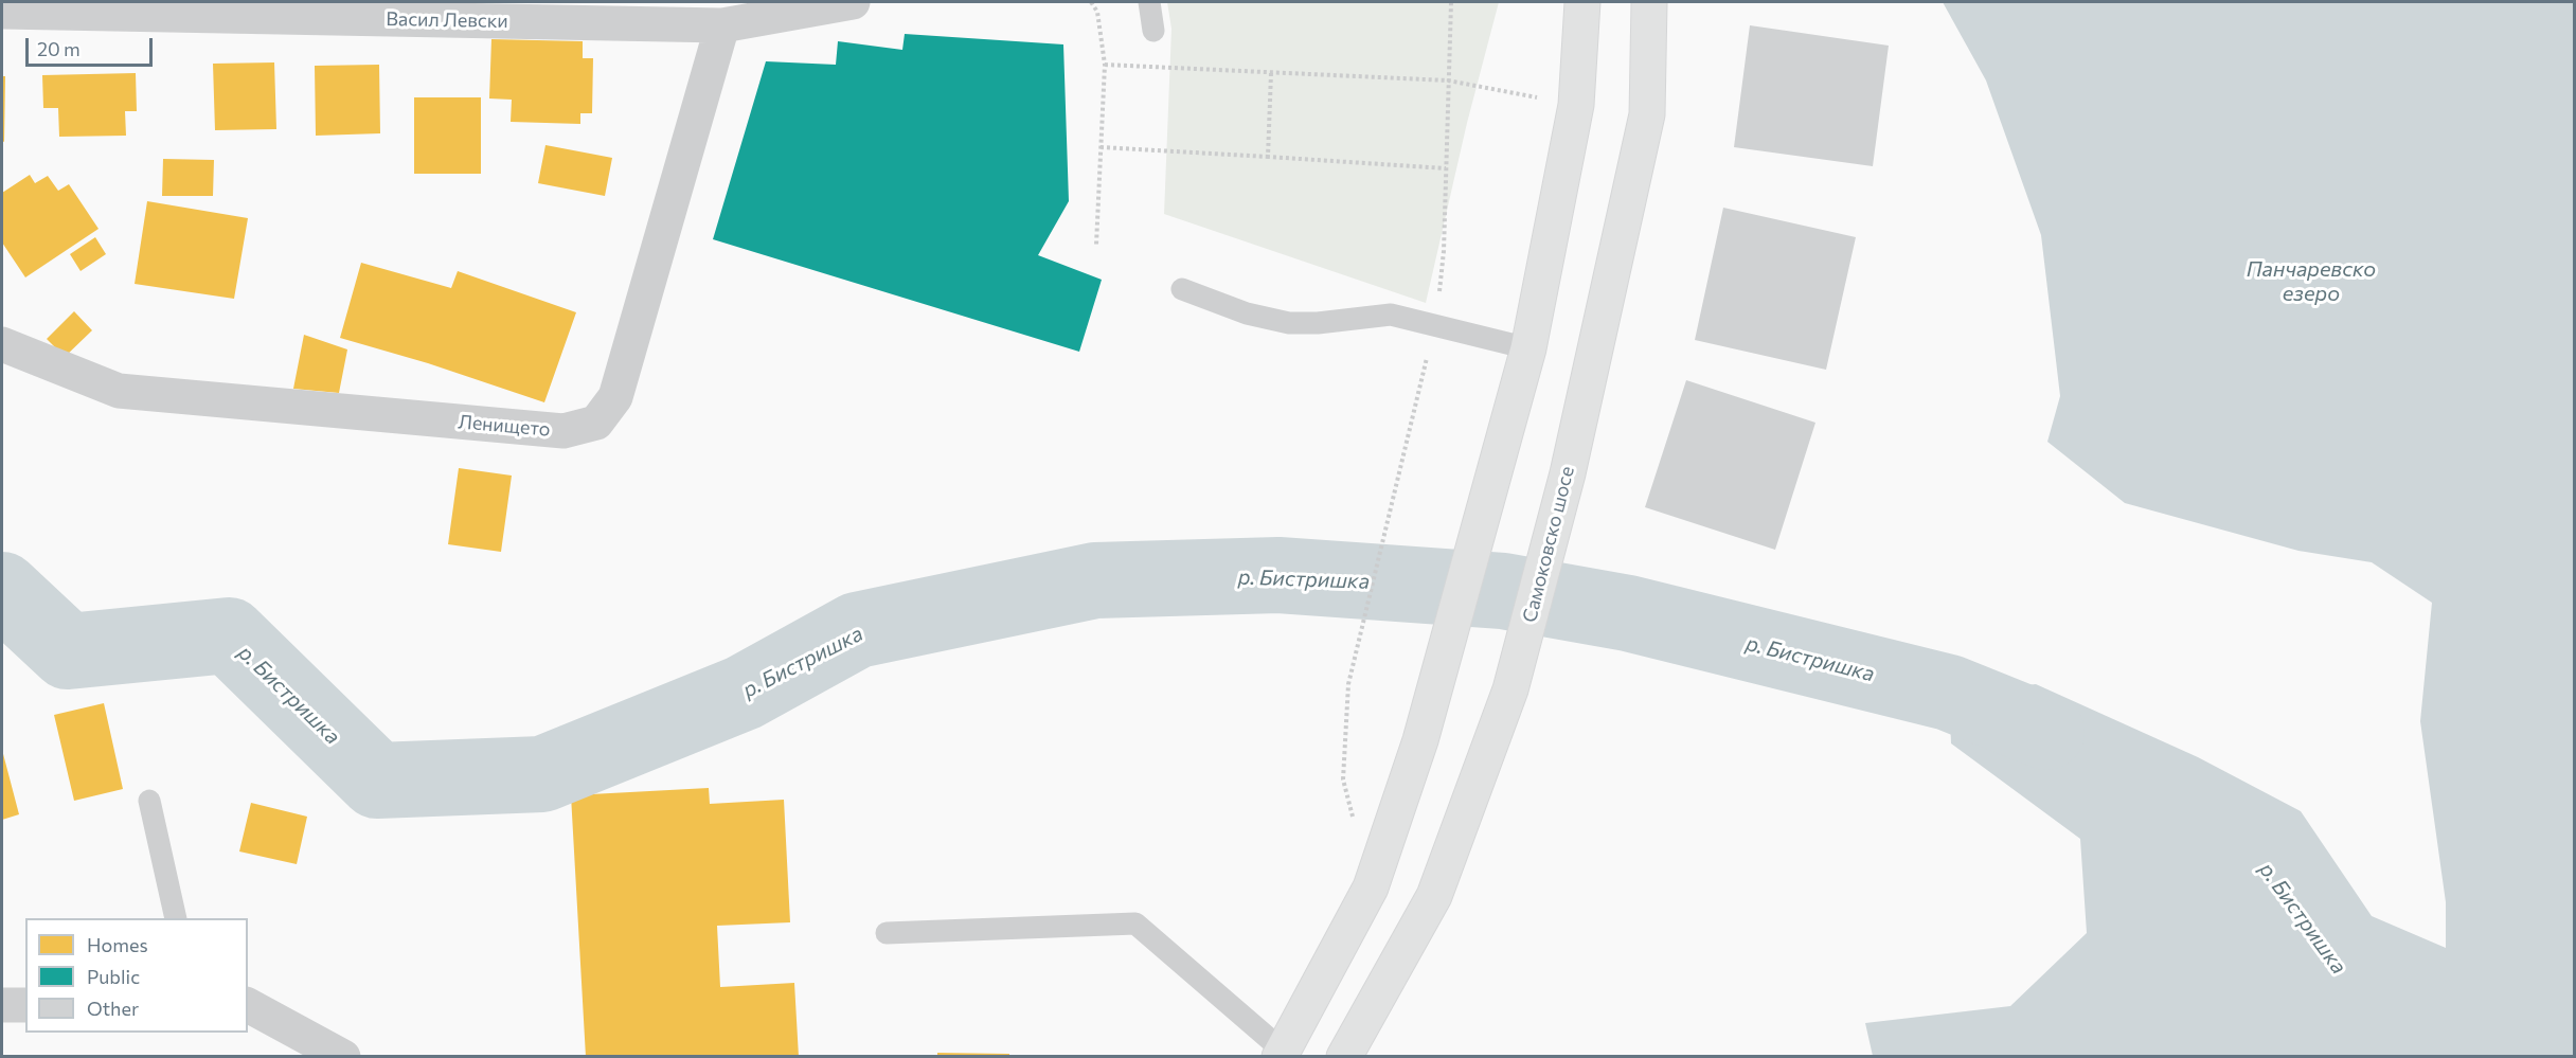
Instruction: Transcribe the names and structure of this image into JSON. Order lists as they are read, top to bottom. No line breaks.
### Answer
{"streets":{"main road":["Самоковско шосе"],"street":["Васил Левски","Ленището"]},"crossings":[["Васил Левски","Ленището"]],"water":["Панчаревско езеро","р. Бистришка"],"legend":["Homes","Public","Other"],"scale_bar":"20 m"}
